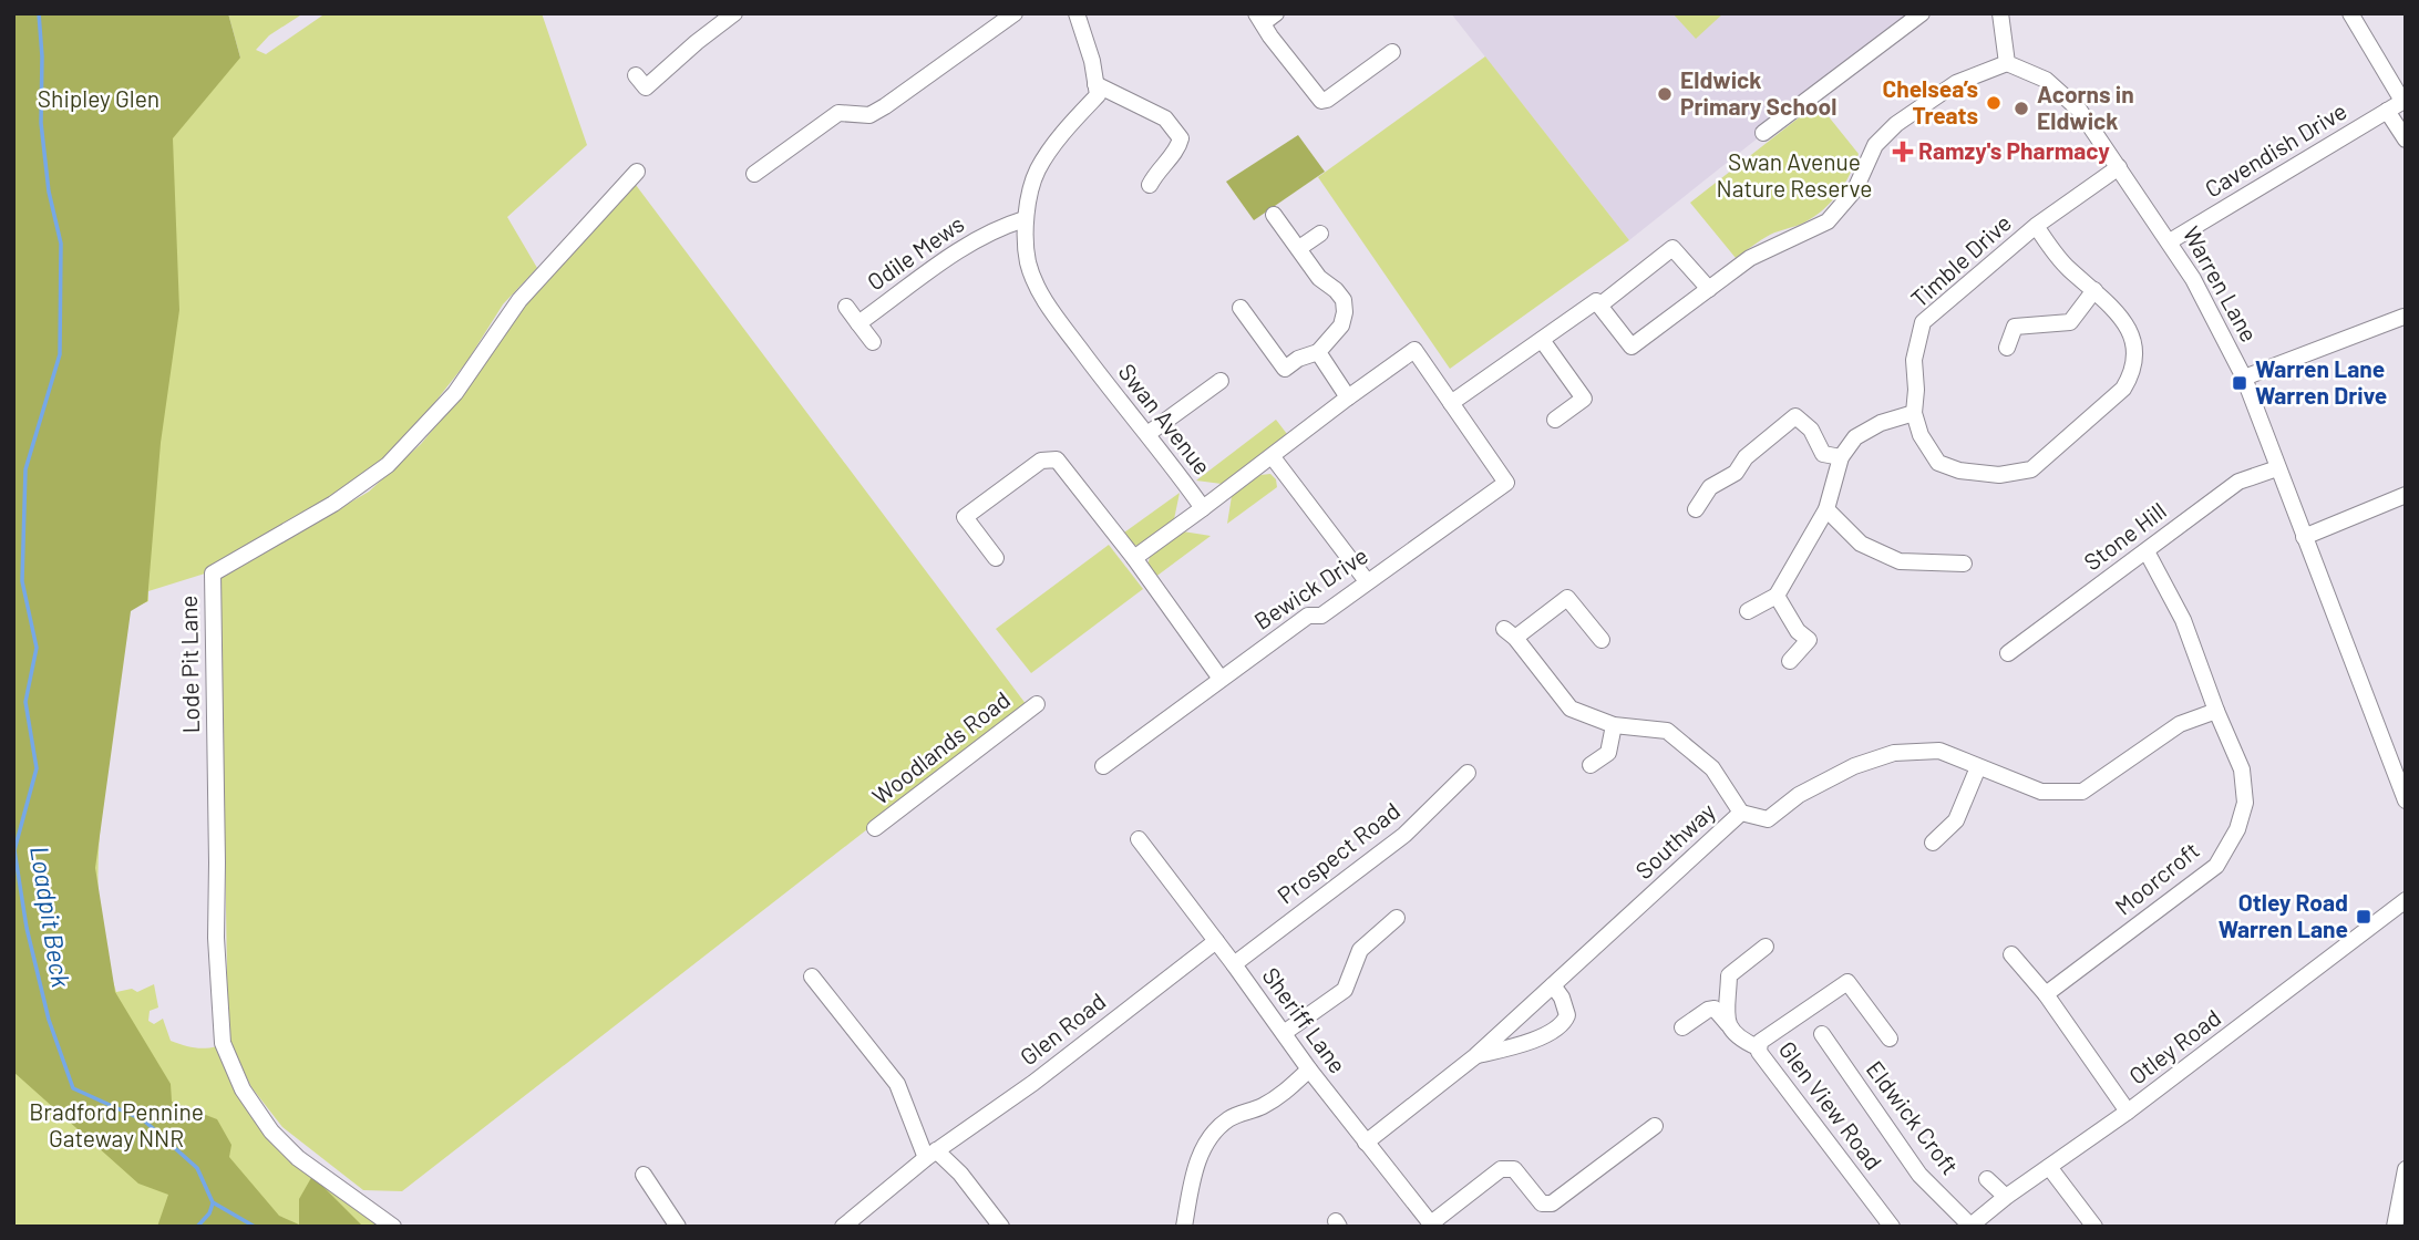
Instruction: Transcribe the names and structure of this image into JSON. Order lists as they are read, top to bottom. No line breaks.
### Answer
{"streets":{"street":["Cavendish Drive","Odile Mews","Timble Drive","Warren Lane","Swan Avenue","Stone Hill","Bewick Drive","Lode Pit Lane","Woodlands Road","Southway","Prospect Road","Moorcroft","Sheriff Lane","Glen Road","Otley Road","Glen View Road","Eldwick Croft"]},"crossings":[["Cavendish Drive","Warren Lane"],["Odile Mews","Swan Avenue"],["Timble Drive","Warren Lane"],["Warren Lane","Stone Hill"],["Swan Avenue","Bewick Drive"],["Stone Hill","Moorcroft"],["Southway","Moorcroft"],["Southway","Sheriff Lane"],["Prospect Road","Sheriff Lane"],["Sheriff Lane","Glen Road"],["Otley Road","Eldwick Croft"]],"water":["Loadpit Beck"],"parks":["Shipley Glen","Swan Avenue Nature Reserve","Bradford Pennine Gateway NNR"],"places":{"other":["Eldwick Primary School","Chelsea’s Treats","Acorns in Eldwick"],"health":["Ramzy's Pharmacy"],"transit":["Warren Lane Warren Drive","Otley Road Warren Lane"]}}
